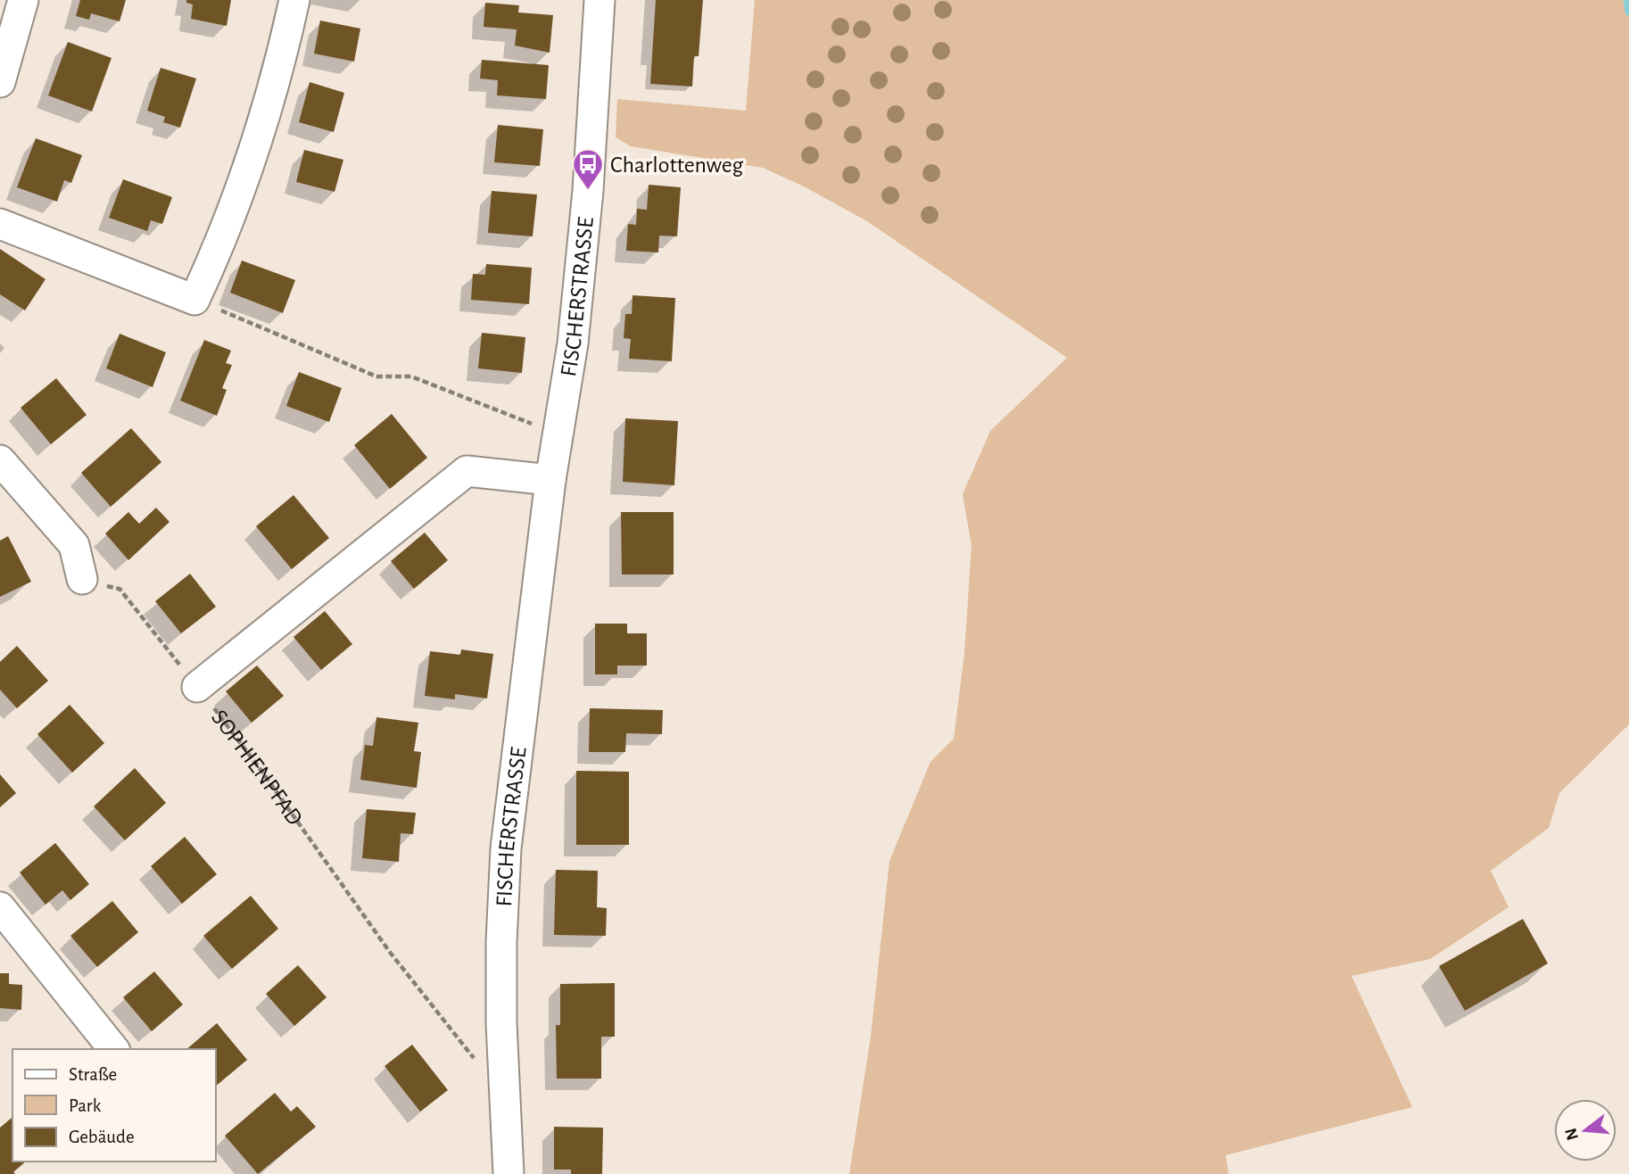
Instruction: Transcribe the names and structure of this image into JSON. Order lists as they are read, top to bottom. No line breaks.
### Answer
{"streets":{"street":["FISCHERSTRASSE"],"path":["SOPHIENPFAD"]},"crossings":[["FISCHERSTRASSE","SOPHIENPFAD"]],"places":{"bus stop":["Charlottenweg"]},"legend":["Straße","Park","Gebäude"],"north":"left"}
